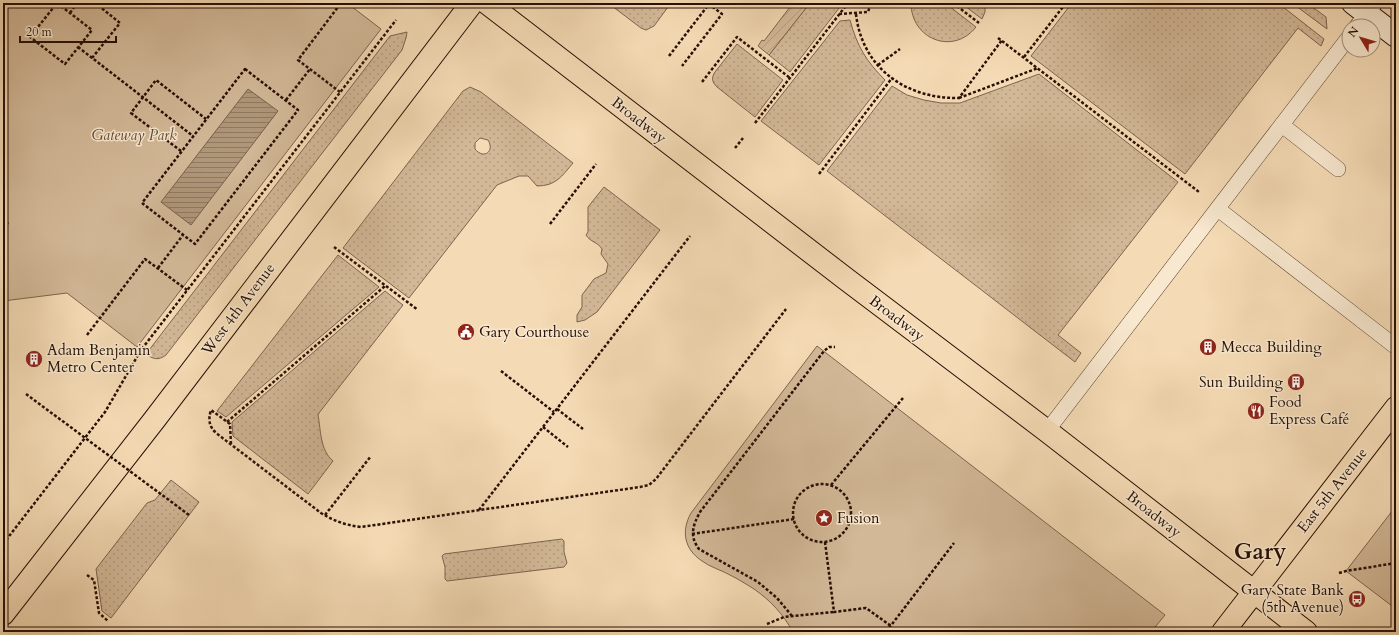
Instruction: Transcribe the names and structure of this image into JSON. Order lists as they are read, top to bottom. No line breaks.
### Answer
{"streets":{"main road":["Broadway","West 4th Avenue","East 5th Avenue"]},"crossings":[["Broadway","East 5th Avenue"]],"districts":["Gary"],"parks":["Gateway Park"],"places":{"public building":["Gary Courthouse"],"building":["Mecca Building","Adam Benjamin Metro Center","Sun Building"],"restaurant":["Food Express Café"],"place":["Fusion"],"bus stop":["Gary State Bank (5th Avenue)"]},"scale_bar":"20 m","north":"top left"}
